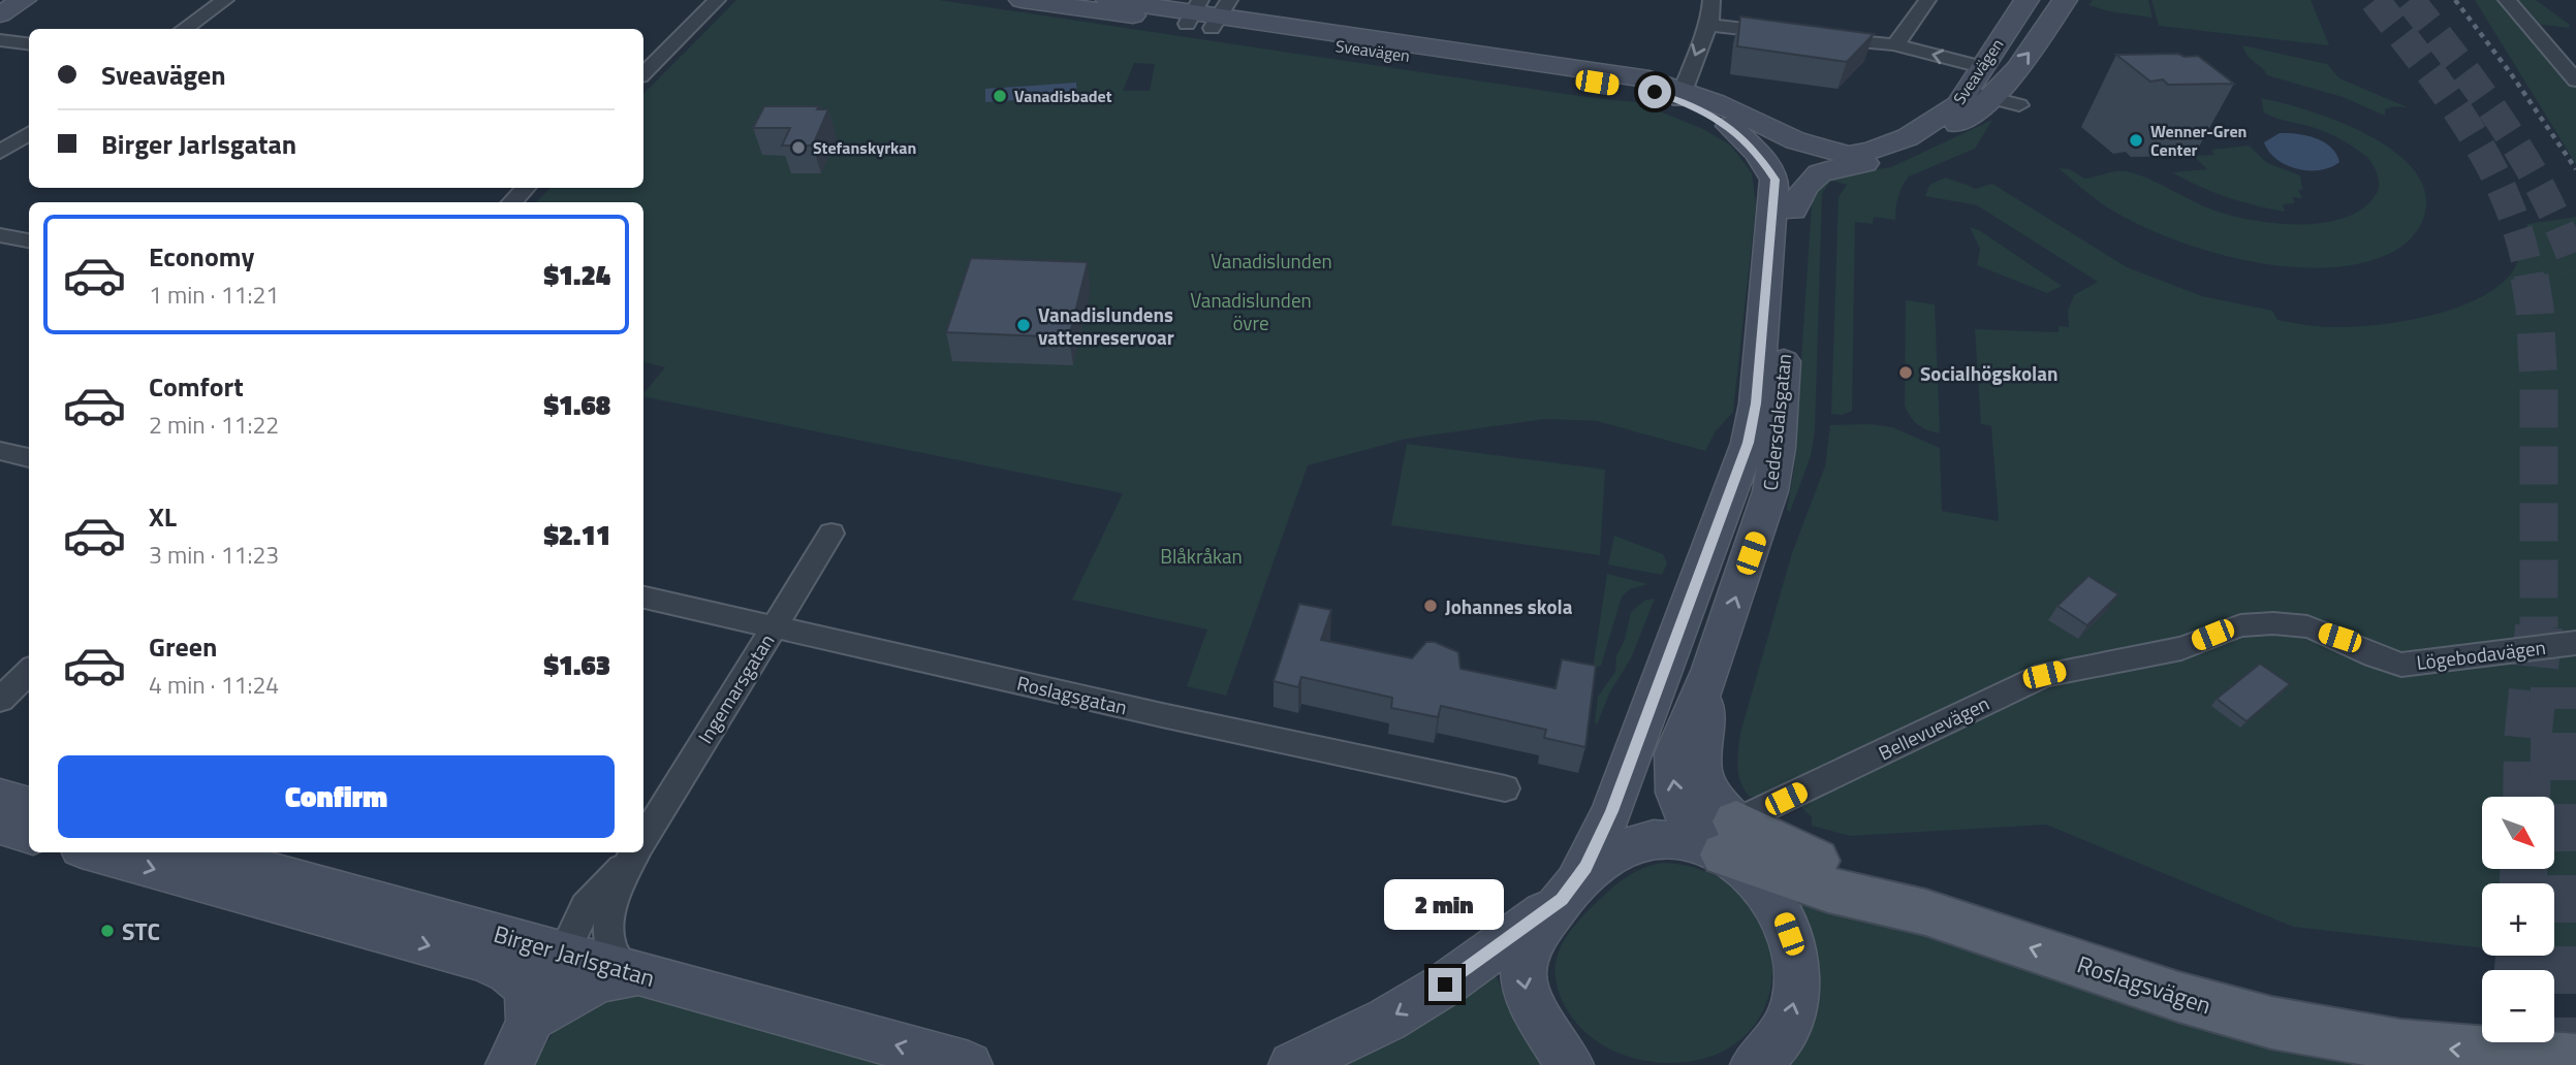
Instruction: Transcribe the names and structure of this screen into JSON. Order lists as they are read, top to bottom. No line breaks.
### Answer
{"streets":{"main road":["Sveavägen","Cedersdalsgatan","Ingemarsgatan","Birger Jarlsgatan","Roslagsvägen"],"street":["Lögebodavägen","Roslagsgatan","Bellevuevägen"]},"crossings":[["Sveavägen","Cedersdalsgatan"],["Cedersdalsgatan","Bellevuevägen"],["Cedersdalsgatan","Roslagsvägen"],["Lögebodavägen","Bellevuevägen"],["Ingemarsgatan","Roslagsgatan"],["Ingemarsgatan","Birger Jarlsgatan"],["Bellevuevägen","Roslagsvägen"]],"one_way":["Roslagsvägen"],"parks":["Vanadislunden","Vanadislunden övre","Blåkråkan"],"places":["Vanadisbadet","Wenner-Gren Center","Stefanskyrkan","Vanadislundens vattenreservoar","Socialhögskolan","Johannes skola","STC"],"north":"bottom right","page":{"banner":["Sveavägen","Birger Jarlsgatan"],"list":[{"name":"Economy","note":"1 min · 11:21","value":"$1.24"},{"name":"Comfort","note":"2 min · 11:22","value":"$1.68"},{"name":"XL","note":"3 min · 11:23","value":"$2.11"},{"name":"Green","note":"4 min · 11:24","value":"$1.63"}],"buttons":"Confirm","map_buttons":["+","−"],"bubble":"2 min"}}
